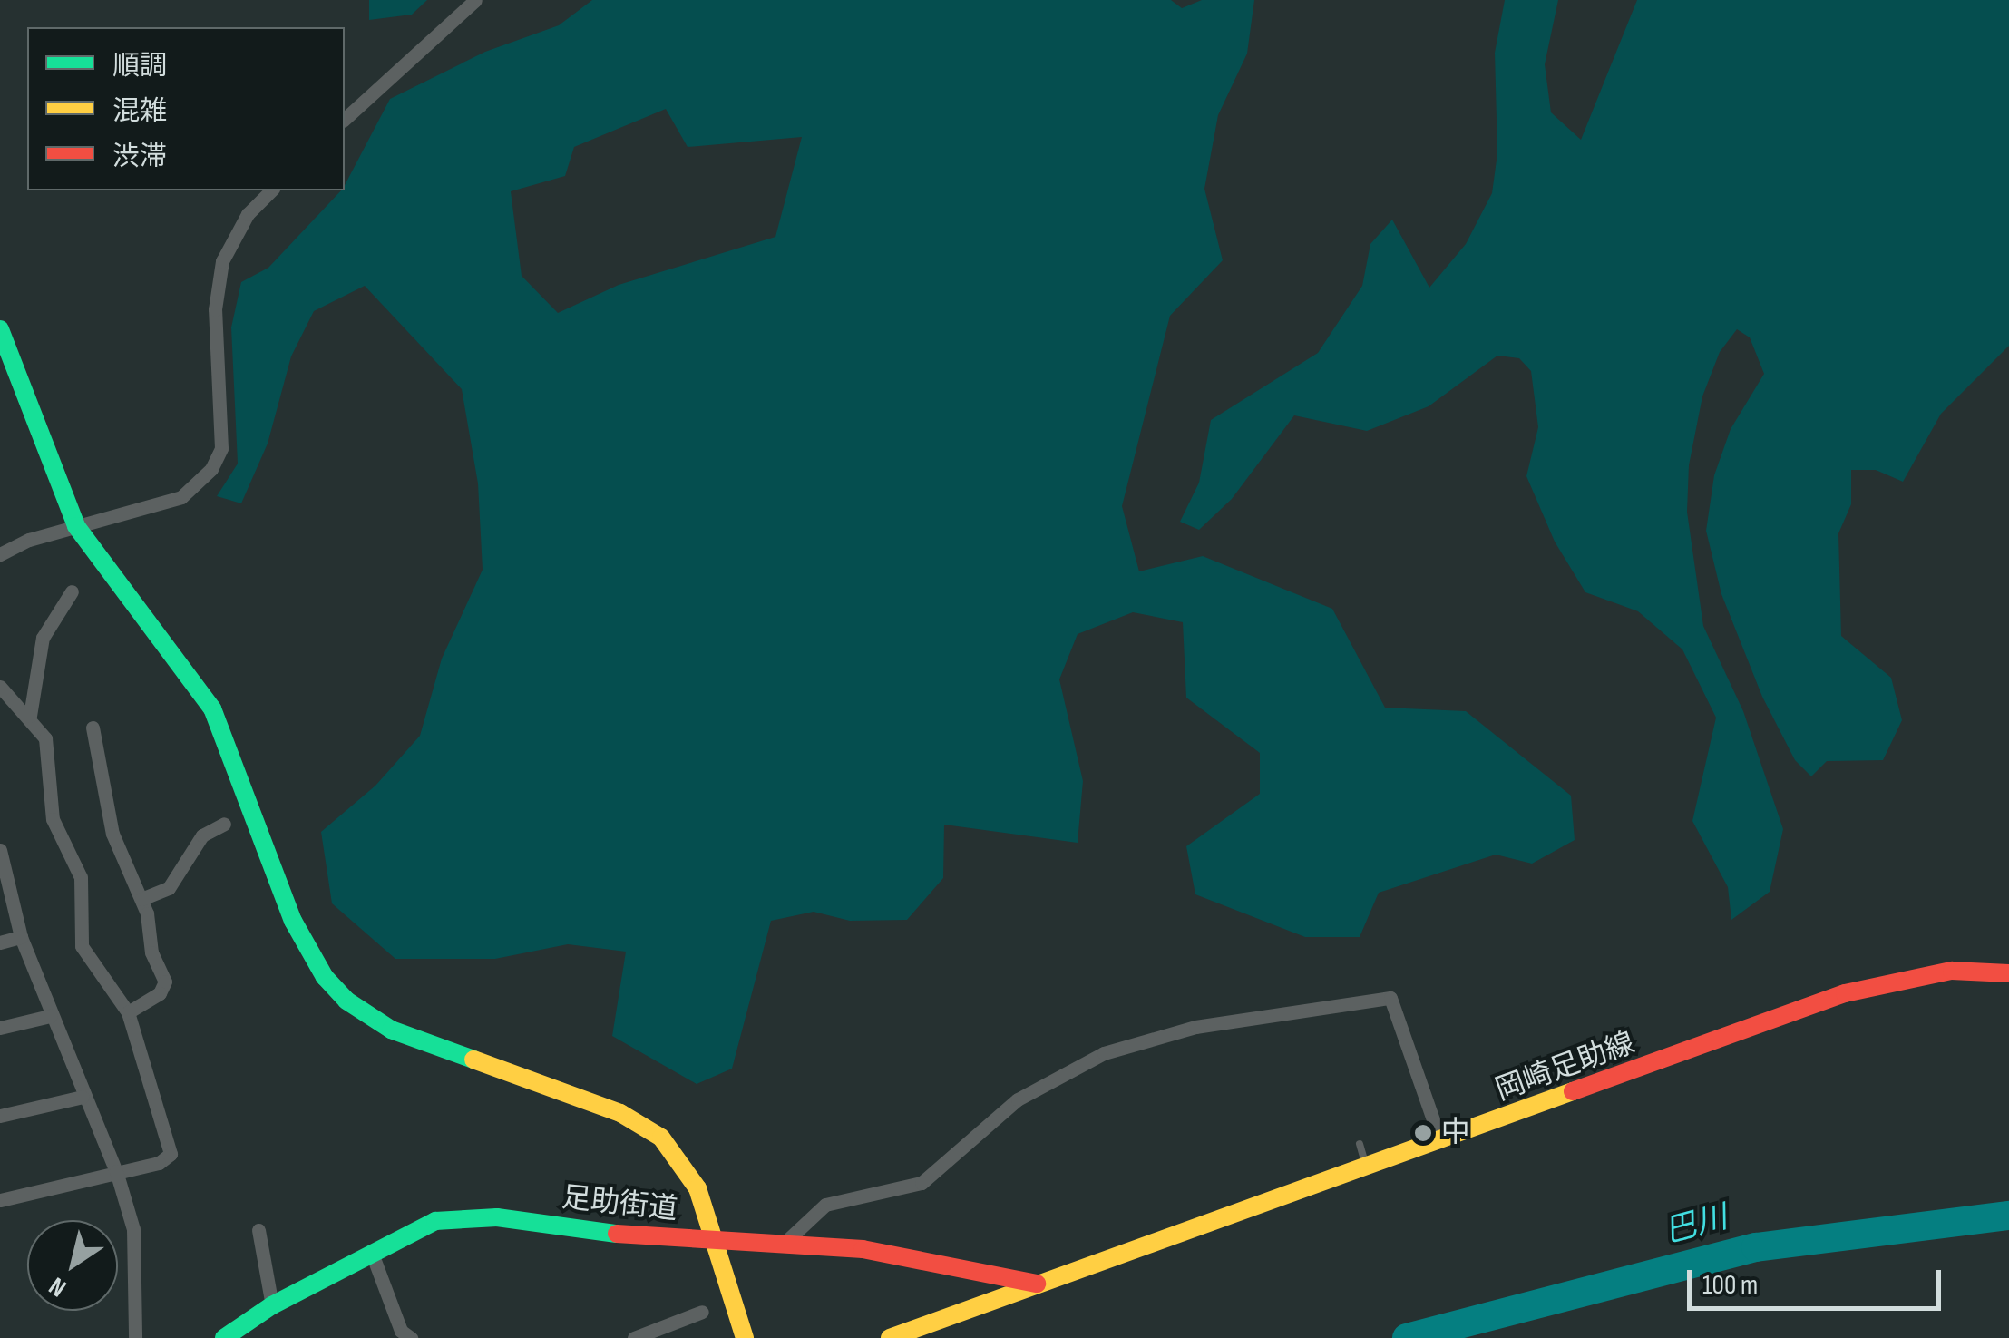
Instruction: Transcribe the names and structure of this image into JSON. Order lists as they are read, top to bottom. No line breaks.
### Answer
{"streets":{"street":["岡崎足助線","足助街道"]},"crossings":[["岡崎足助線","足助街道"]],"water":["巴川"],"places":["中"],"legend":["順調","混雑","渋滞"],"scale_bar":"100 m","north":"bottom left"}
